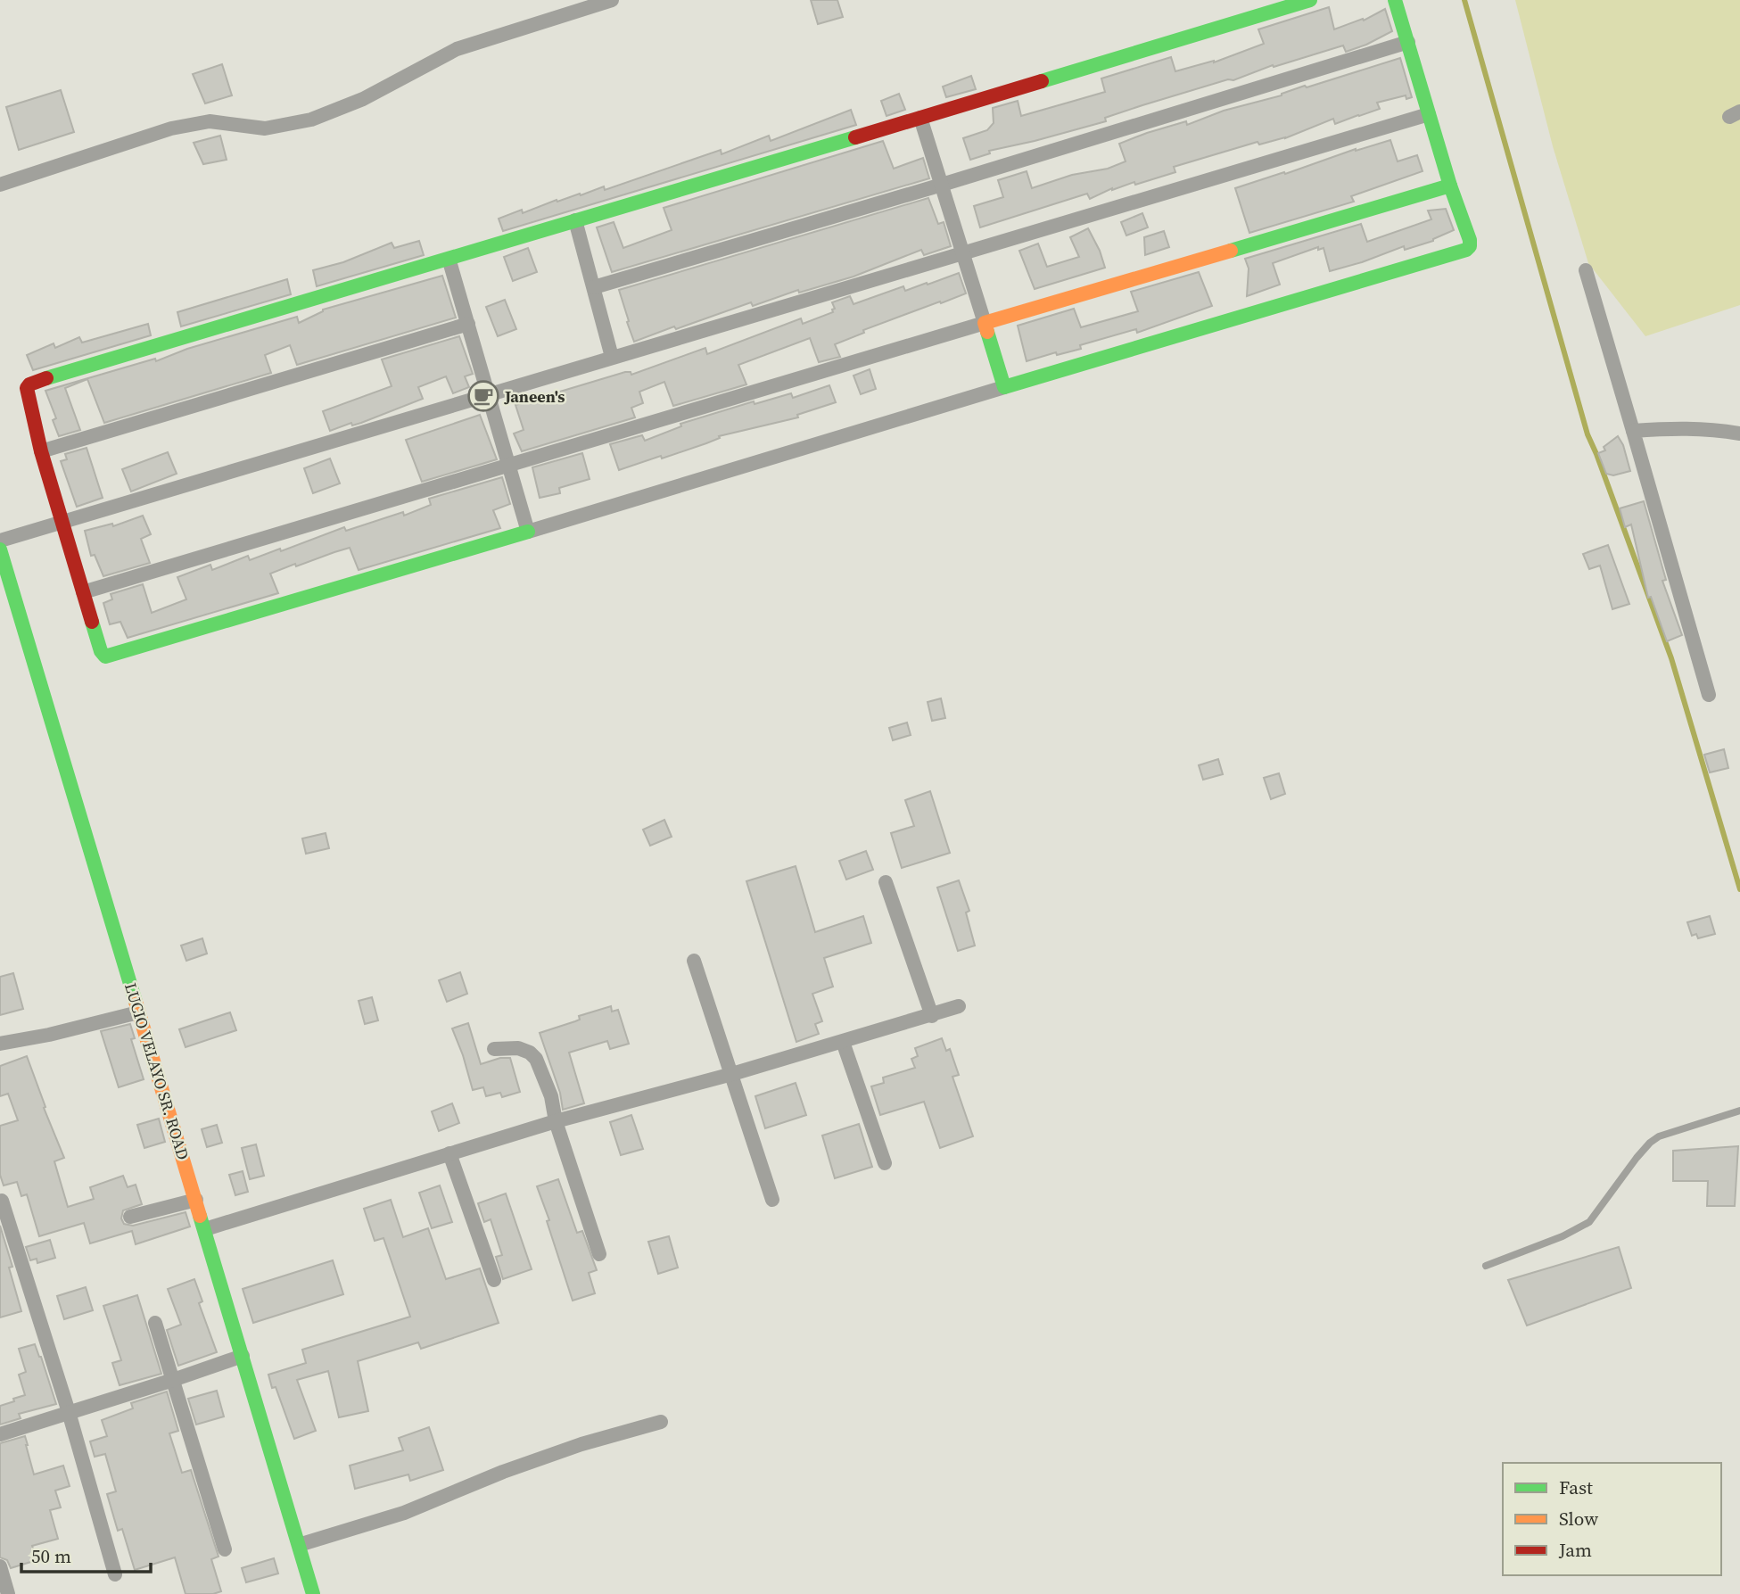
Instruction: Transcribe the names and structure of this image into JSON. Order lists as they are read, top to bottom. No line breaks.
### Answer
{"streets":{"street":["LUCIO VELAYO SR. ROAD"]},"places":{"cafe":["Janeen's"]},"legend":["Fast","Slow","Jam"],"scale_bar":"50 m"}
